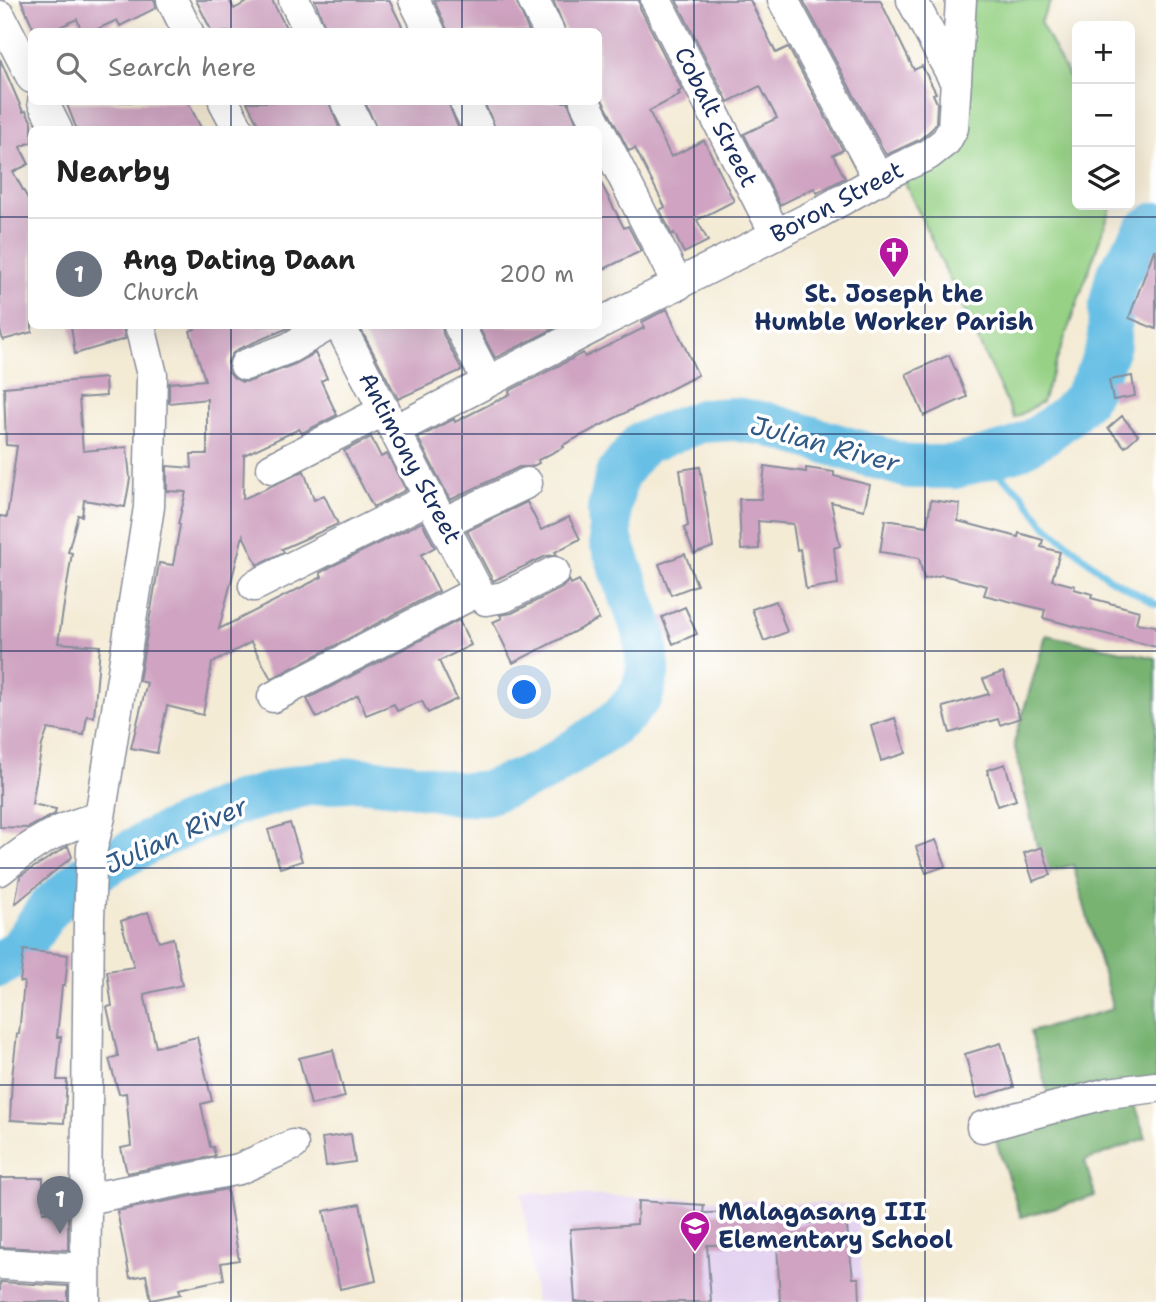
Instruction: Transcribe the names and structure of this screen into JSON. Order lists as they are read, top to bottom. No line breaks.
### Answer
{"streets":{"street":["Cobalt Street","Boron Street","Antimony Street"]},"crossings":[["Cobalt Street","Boron Street"],["Boron Street","Antimony Street"]],"water":["Julian River"],"places":{"church":["St. Joseph the Humble Worker Parish"],"school or university":["Malagasang III Elementary School"]},"page":{"map_buttons":["+","−"],"search":"Search here","heading":"Nearby","list":[{"mark":"1","name":"Ang Dating Daan","note":"Church","value":"200 m"}],"pins":"1"}}
